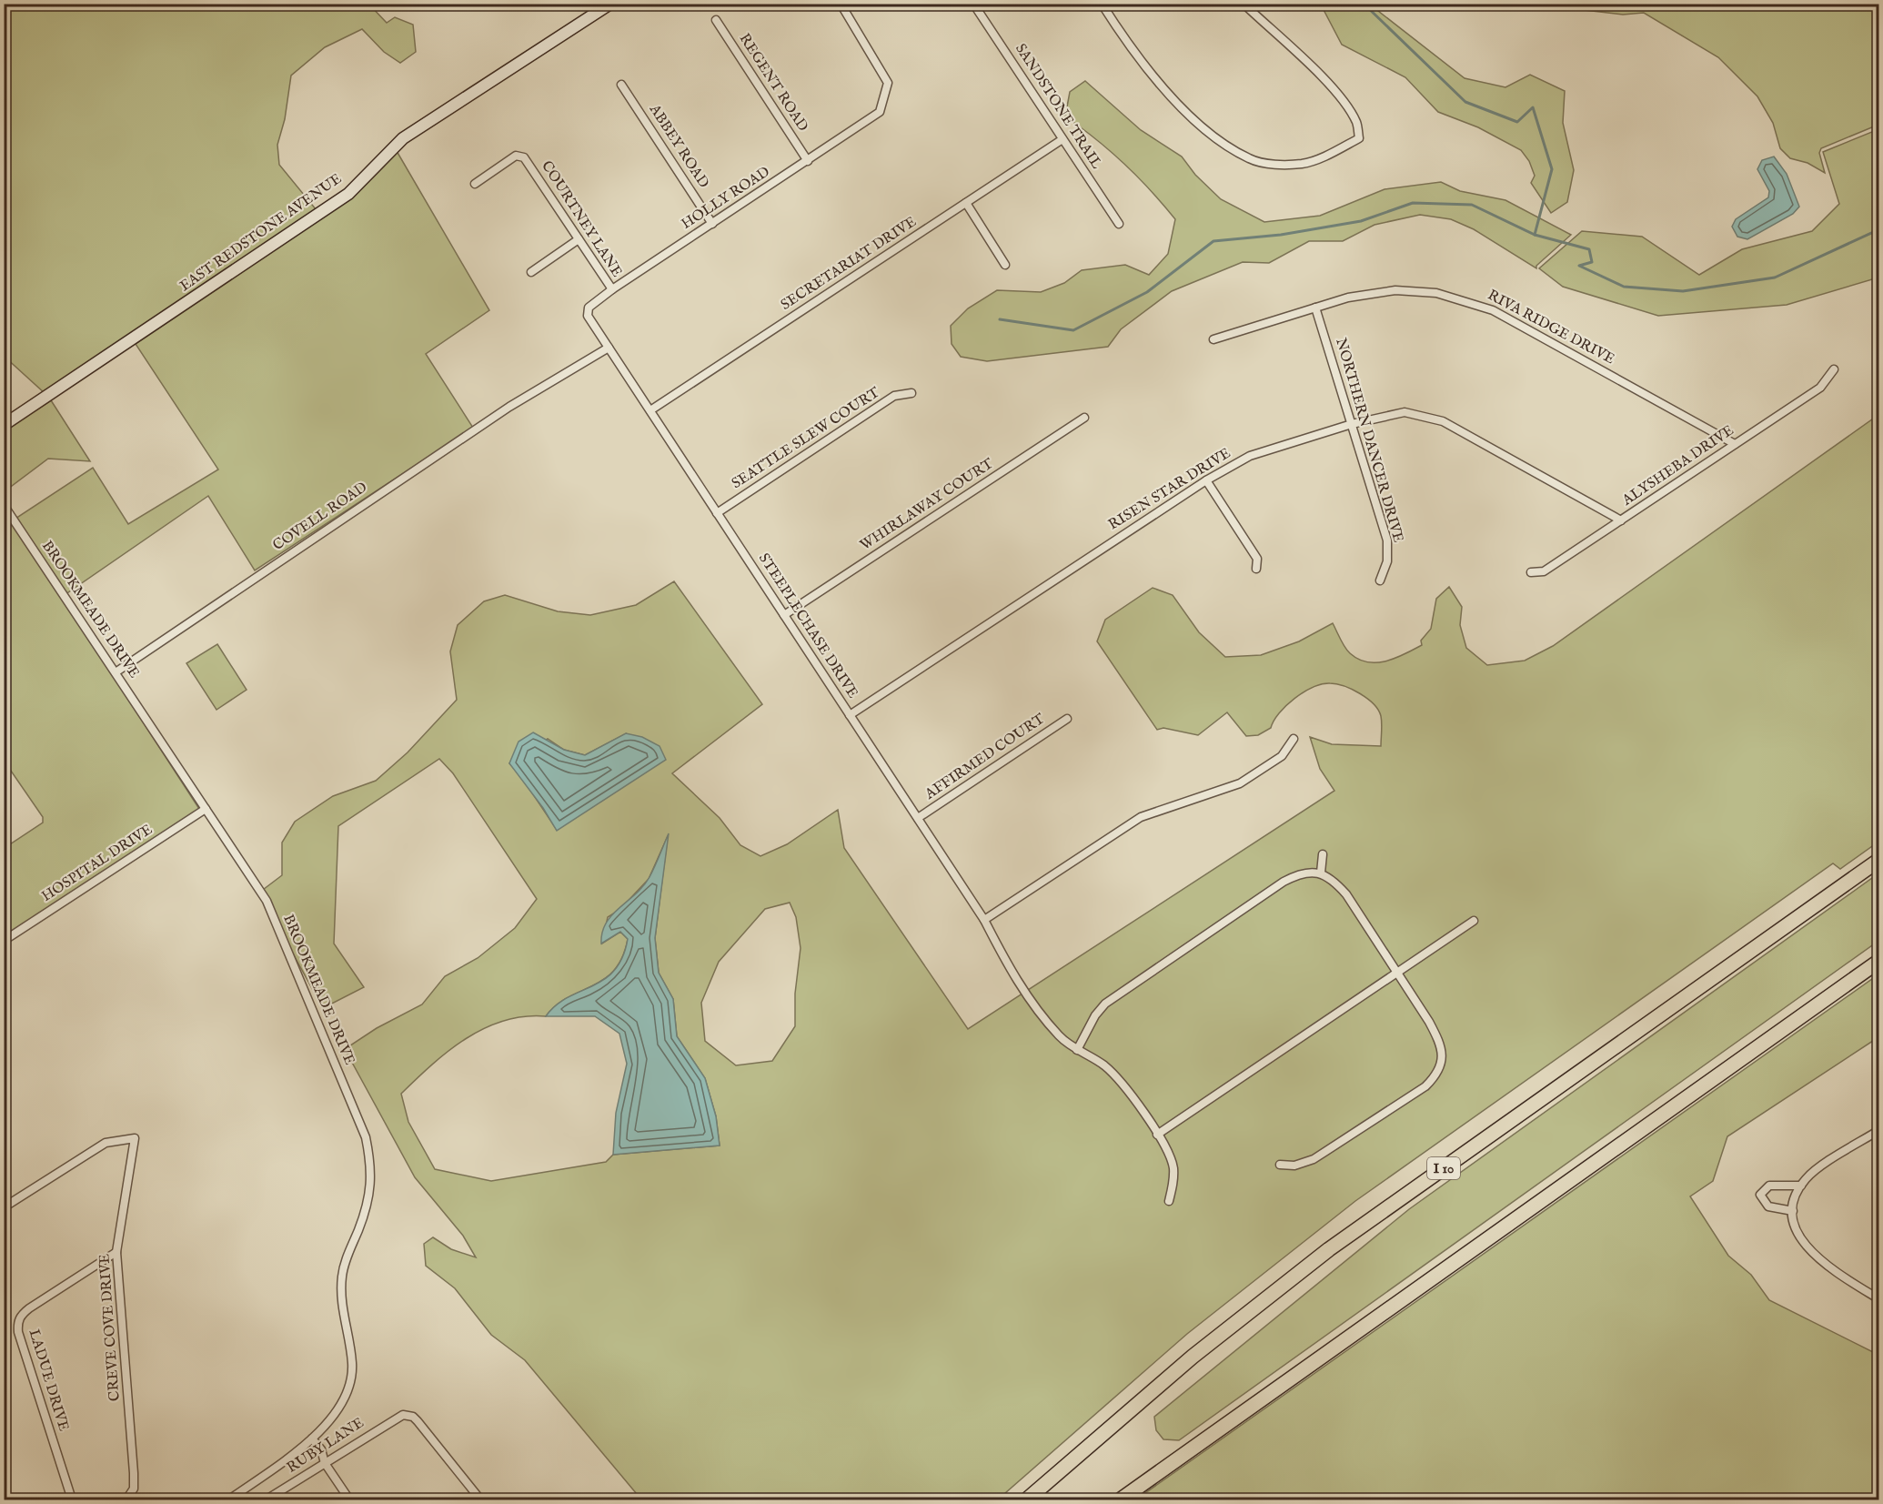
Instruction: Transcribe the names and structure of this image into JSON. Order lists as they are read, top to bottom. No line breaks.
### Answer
{"streets":{"highway":["I 10"],"street":["REGENT ROAD","SANDSTONE TRAIL","ABBEY ROAD","HOLLY ROAD","COURTNEY LANE","EAST REDSTONE AVENUE","SECRETARIAT DRIVE","RIVA RIDGE DRIVE","SEATTLE SLEW COURT","NORTHERN DANCER DRIVE","ALYSHEBA DRIVE","RISEN STAR DRIVE","WHIRLAWAY COURT","COVELL ROAD","BROOKMEADE DRIVE","STEEPLECHASE DRIVE","AFFIRMED COURT","HOSPITAL DRIVE","CREVE COVE DRIVE","LADUE DRIVE","RUBY LANE"]},"crossings":[["REGENT ROAD","HOLLY ROAD"],["SANDSTONE TRAIL","SECRETARIAT DRIVE"],["ABBEY ROAD","HOLLY ROAD"],["HOLLY ROAD","COURTNEY LANE"],["HOLLY ROAD","COVELL ROAD"],["HOLLY ROAD","STEEPLECHASE DRIVE"],["SECRETARIAT DRIVE","STEEPLECHASE DRIVE"],["RIVA RIDGE DRIVE","NORTHERN DANCER DRIVE"],["RIVA RIDGE DRIVE","ALYSHEBA DRIVE"],["SEATTLE SLEW COURT","STEEPLECHASE DRIVE"],["NORTHERN DANCER DRIVE","RISEN STAR DRIVE"],["ALYSHEBA DRIVE","RISEN STAR DRIVE"],["RISEN STAR DRIVE","STEEPLECHASE DRIVE"],["WHIRLAWAY COURT","STEEPLECHASE DRIVE"],["COVELL ROAD","BROOKMEADE DRIVE"],["COVELL ROAD","STEEPLECHASE DRIVE"],["BROOKMEADE DRIVE","HOSPITAL DRIVE"],["STEEPLECHASE DRIVE","AFFIRMED COURT"],["CREVE COVE DRIVE","LADUE DRIVE"]]}
